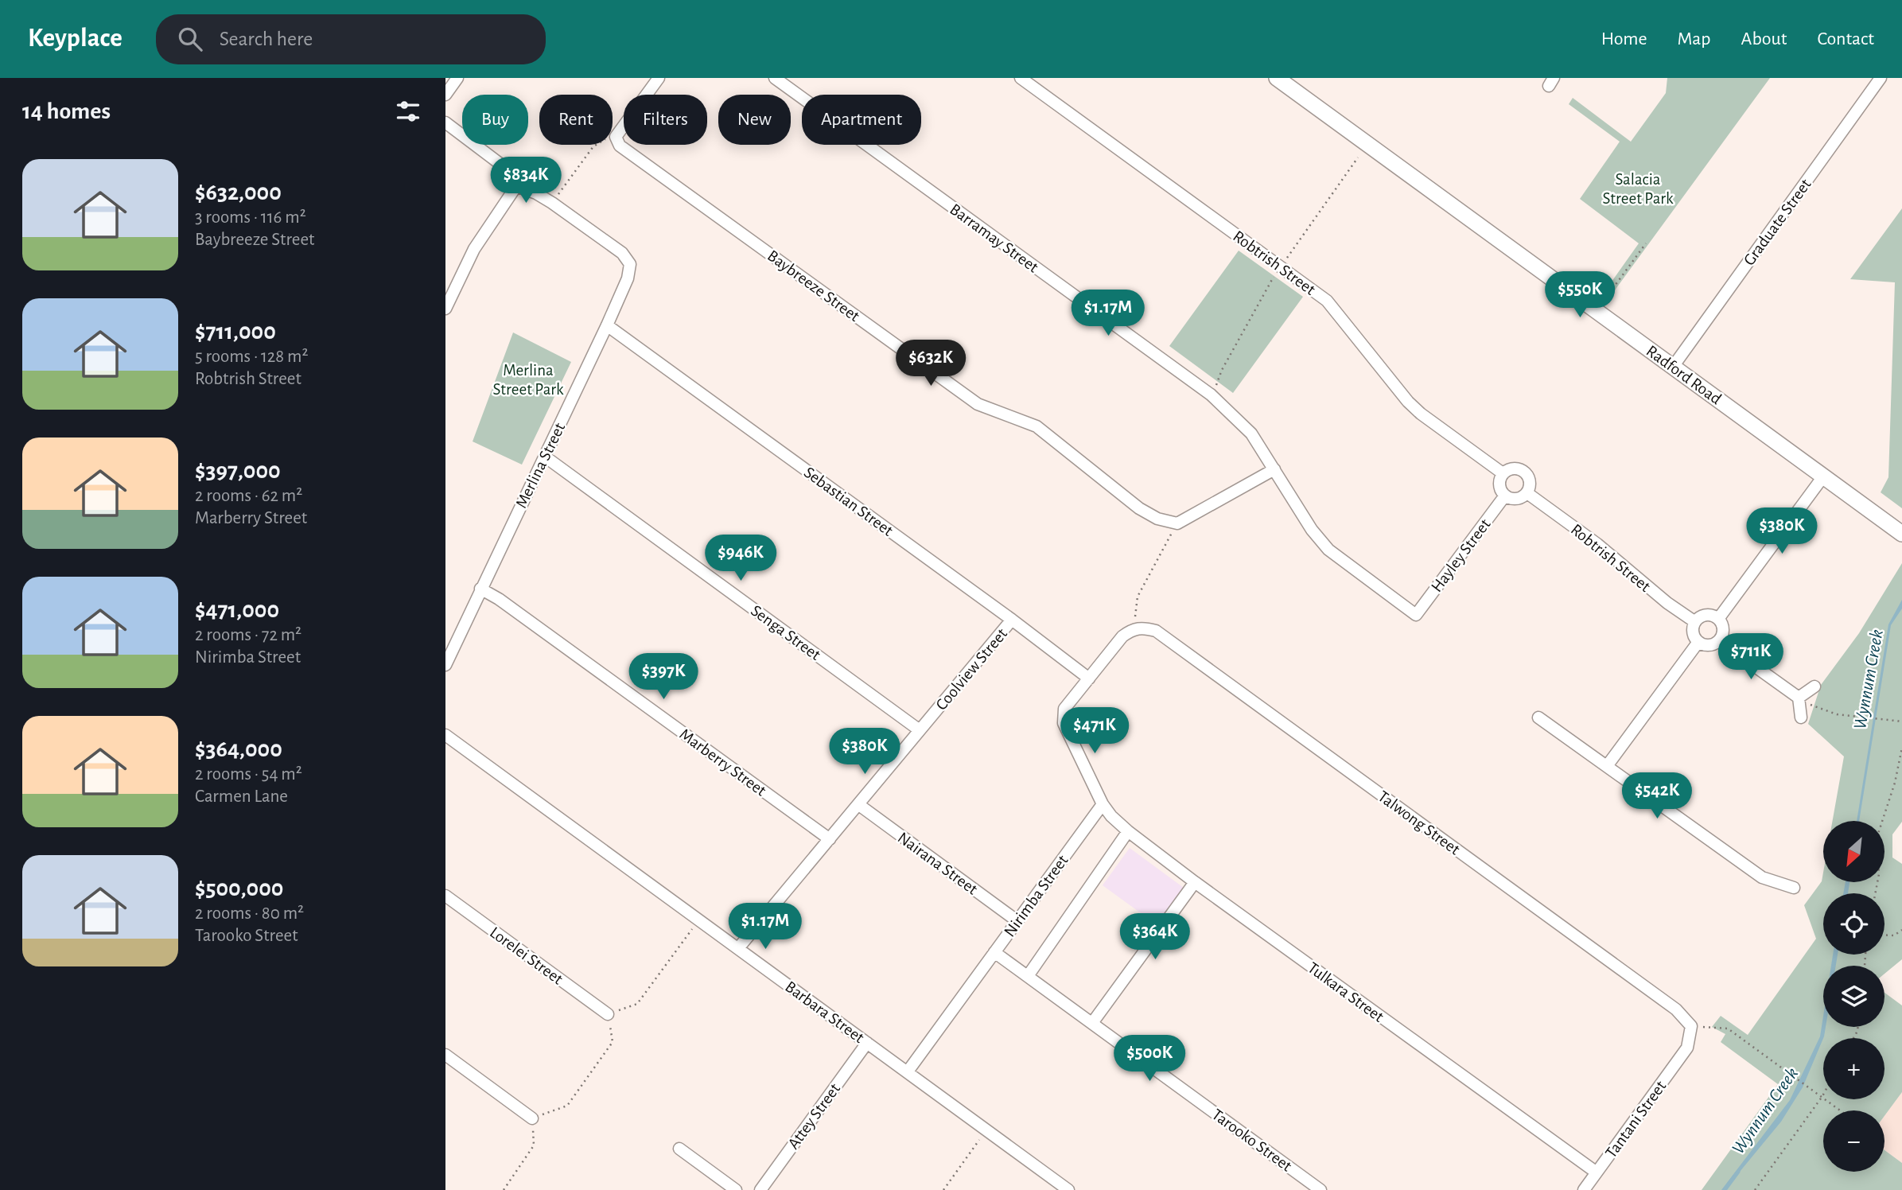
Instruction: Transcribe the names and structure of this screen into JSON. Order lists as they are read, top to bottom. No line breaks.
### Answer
{"streets":{"street":["Graduate Street","Barramay Street","Robtrish Street","Baybreeze Street","Radford Road","Merlina Street","Sebastian Street","Hayley Street","Senga Street","Coolview Street","Marberry Street","Talwong Street","Nairana Street","Nirimba Street","Lorelei Street","Tulkara Street","Barbara Street","Attey Street","Tantani Street","Tarooko Street"]},"crossings":[["Graduate Street","Radford Road"],["Barramay Street","Hayley Street"],["Robtrish Street","Hayley Street"],["Merlina Street","Sebastian Street"],["Merlina Street","Senga Street"],["Merlina Street","Marberry Street"],["Sebastian Street","Coolview Street"],["Senga Street","Coolview Street"],["Coolview Street","Marberry Street"],["Coolview Street","Nairana Street"],["Coolview Street","Barbara Street"],["Talwong Street","Tantani Street"],["Nairana Street","Nirimba Street"],["Nirimba Street","Tulkara Street"],["Nirimba Street","Barbara Street"],["Nirimba Street","Tarooko Street"],["Tulkara Street","Tantani Street"],["Barbara Street","Attey Street"]],"water":["Wynnum Creek"],"parks":["Salacia Street Park","Merlina Street Park"],"north":"bottom left","page":{"header":"Keyplace","search":"Search here","nav":["Home","Map","About","Contact"],"heading":"14 homes","chip":["Buy","Rent","Filters","New","Apartment"],"list":[{"name":"$632,000","note":"3 rooms · 116 m² · Baybreeze Street"},{"name":"$711,000","note":"5 rooms · 128 m² · Robtrish Street"},{"name":"$397,000","note":"2 rooms · 62 m² · Marberry Street"},{"name":"$471,000","note":"2 rooms · 72 m² · Nirimba Street"},{"name":"$364,000","note":"2 rooms · 54 m² · Carmen Lane"},{"name":"$500,000","note":"2 rooms · 80 m² · Tarooko Street"}],"price":["$834K","$550K","$1.17M","$632K","$380K","$946K","$711K","$397K","$471K","$380K","$542K","$1.17M","$364K","$500K"],"map_buttons":["+","−"]}}
